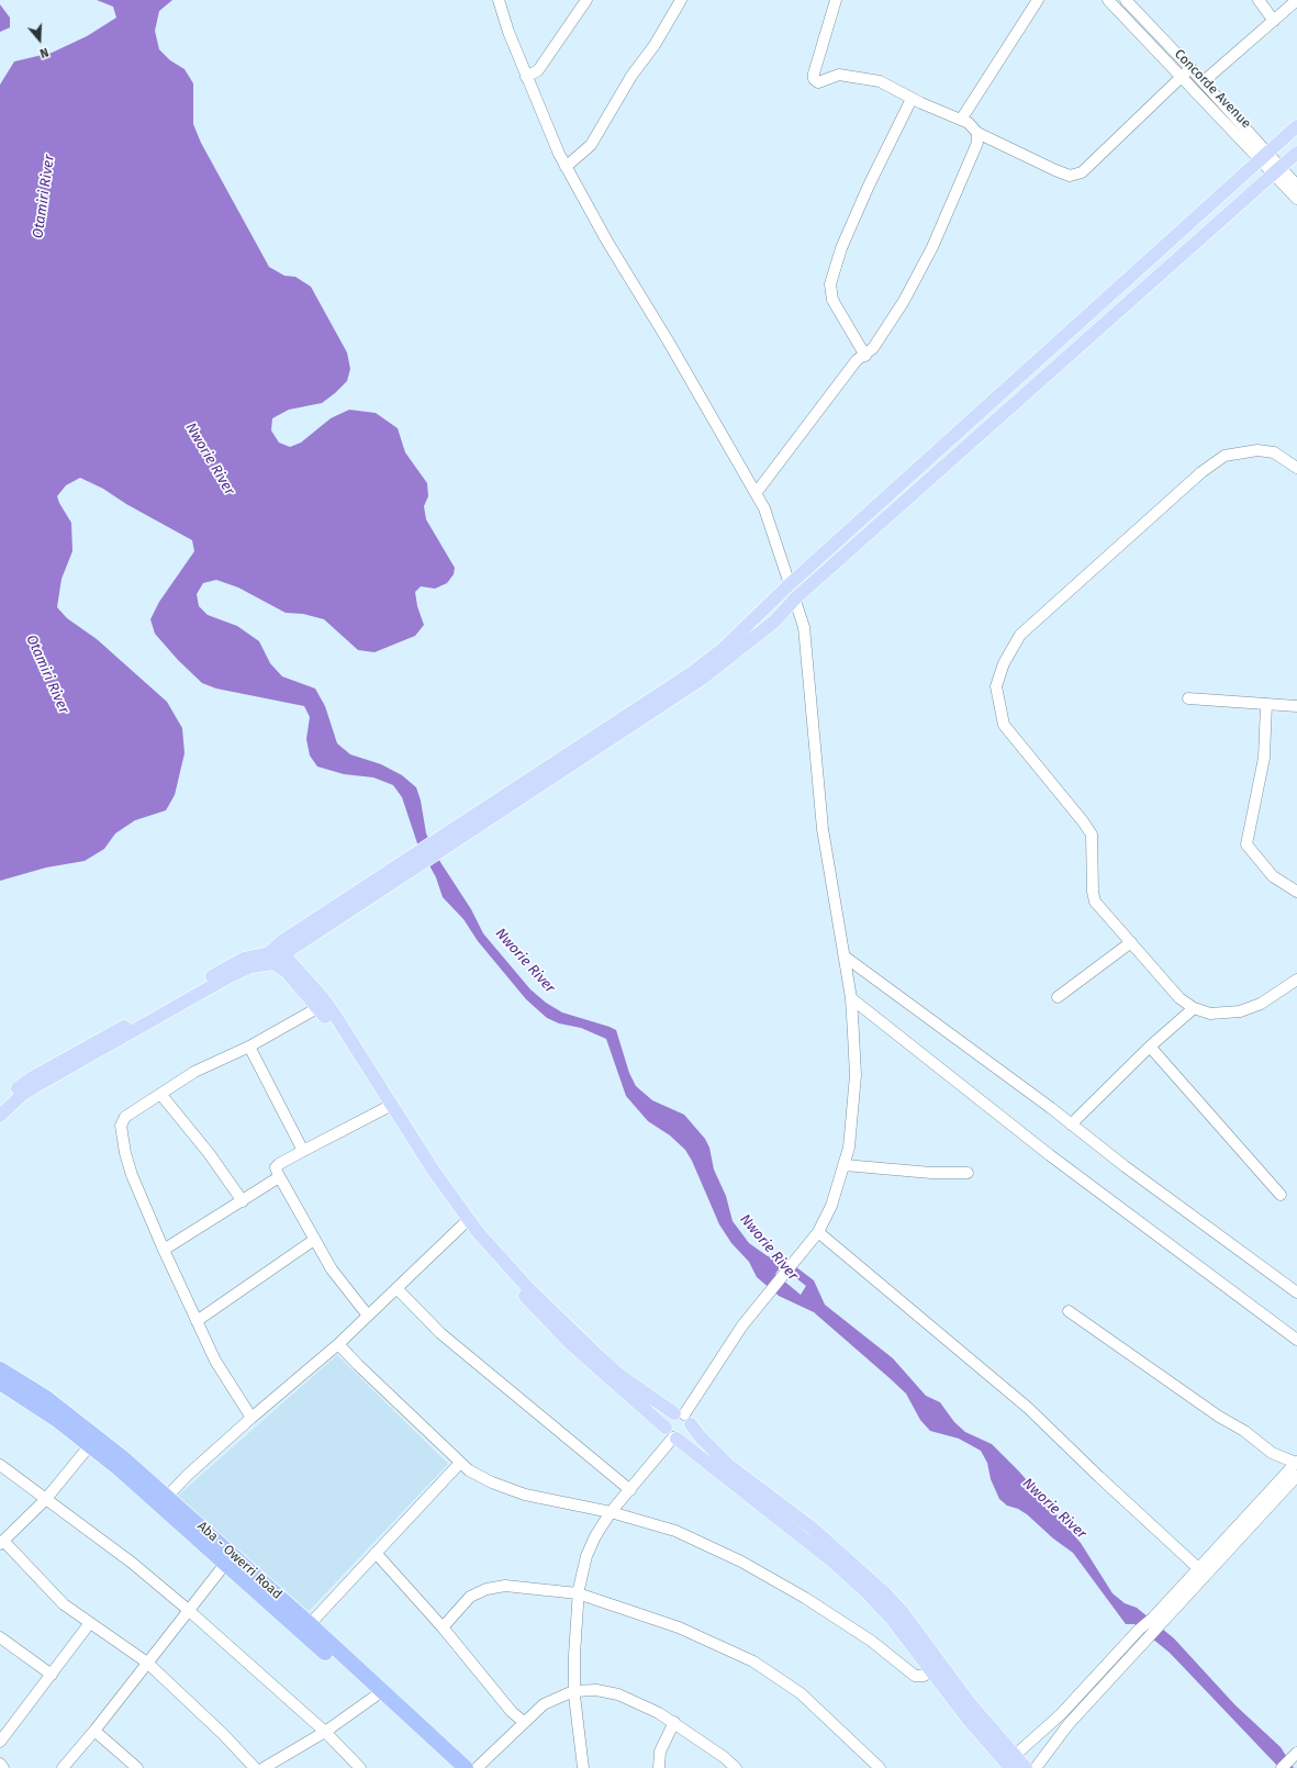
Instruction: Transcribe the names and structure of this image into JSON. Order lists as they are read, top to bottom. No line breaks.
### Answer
{"streets":{"highway":["Aba - Owerri Road"],"street":["Concorde Avenue"]},"water":["Otamiri River","Nworie River"],"north":"bottom"}
